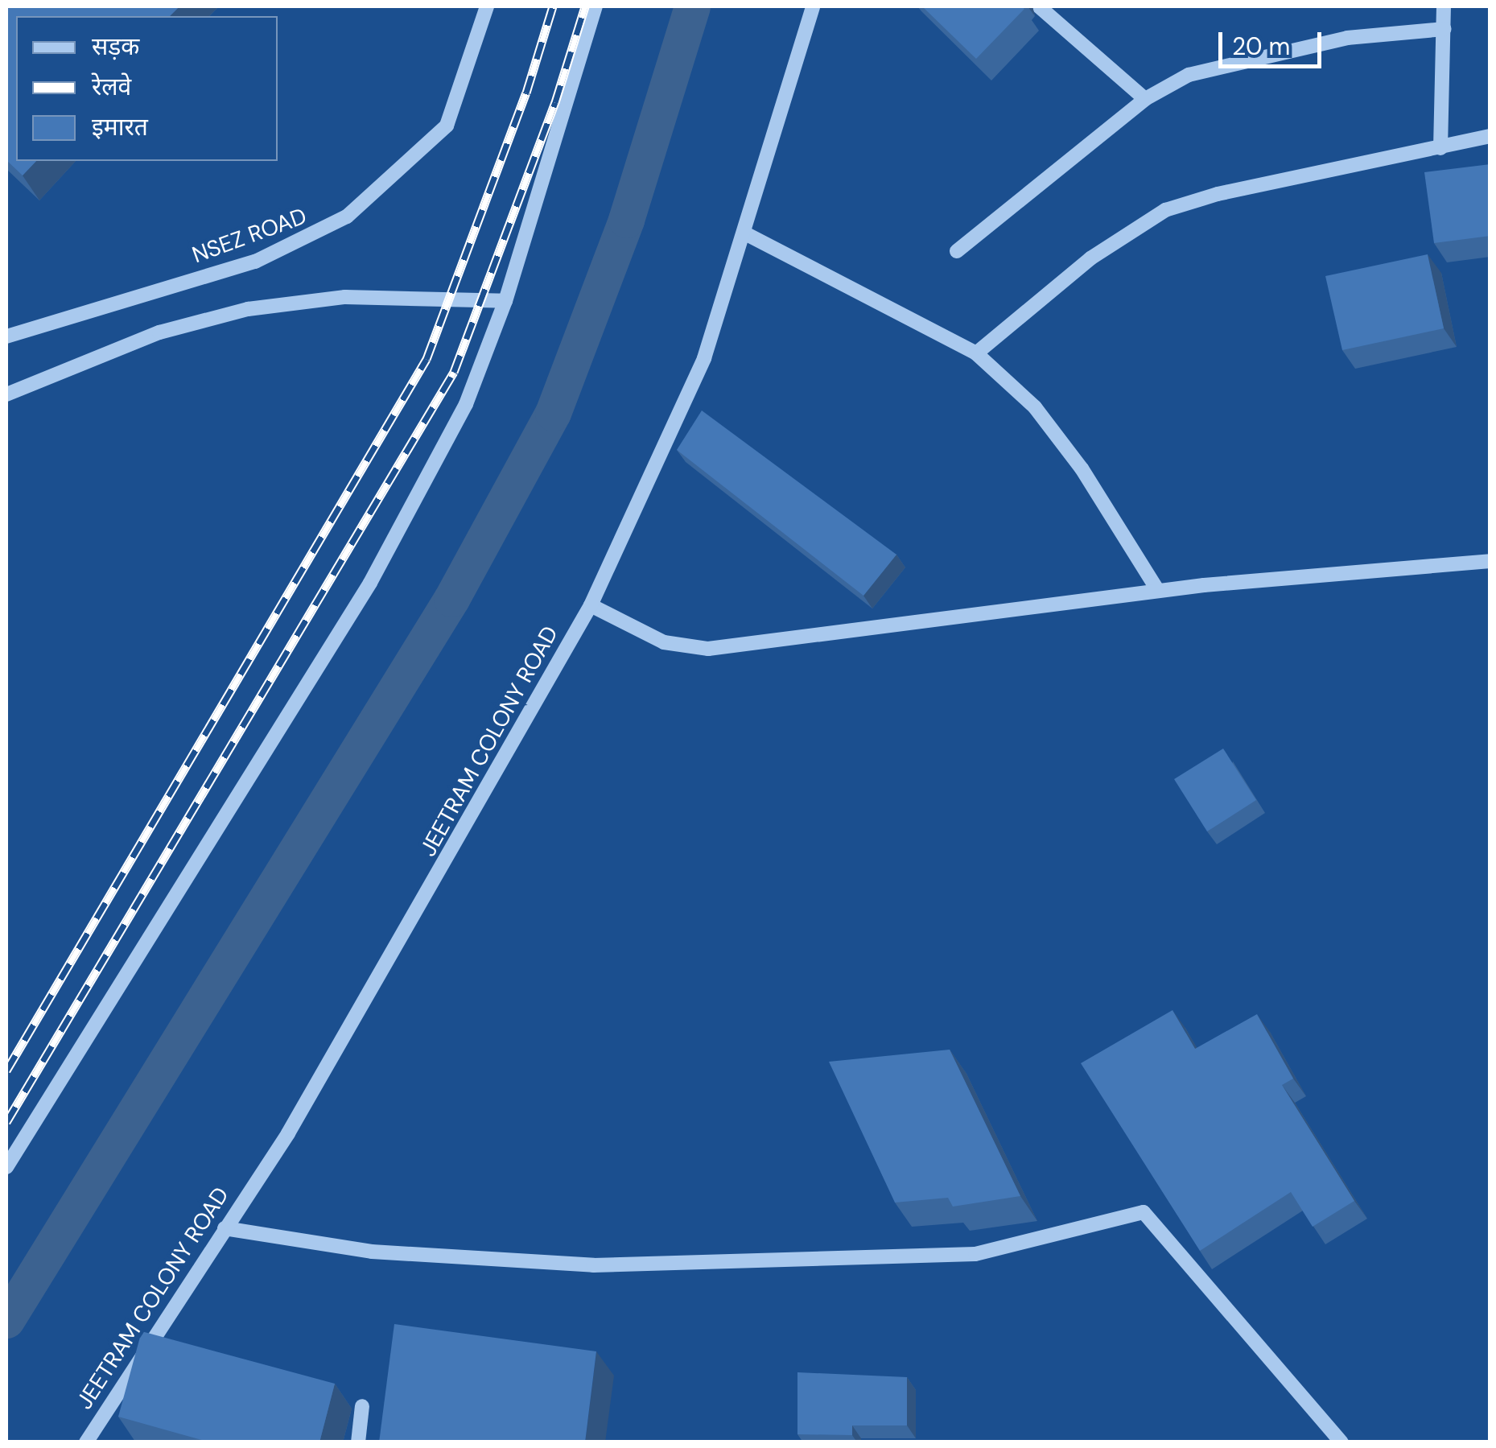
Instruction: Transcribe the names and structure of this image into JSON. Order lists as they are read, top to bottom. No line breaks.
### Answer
{"streets":{"street":["NSEZ ROAD","JEETRAM COLONY ROAD"]},"legend":["सड़क","रेलवे","इमारत"],"scale_bar":"20 m"}
